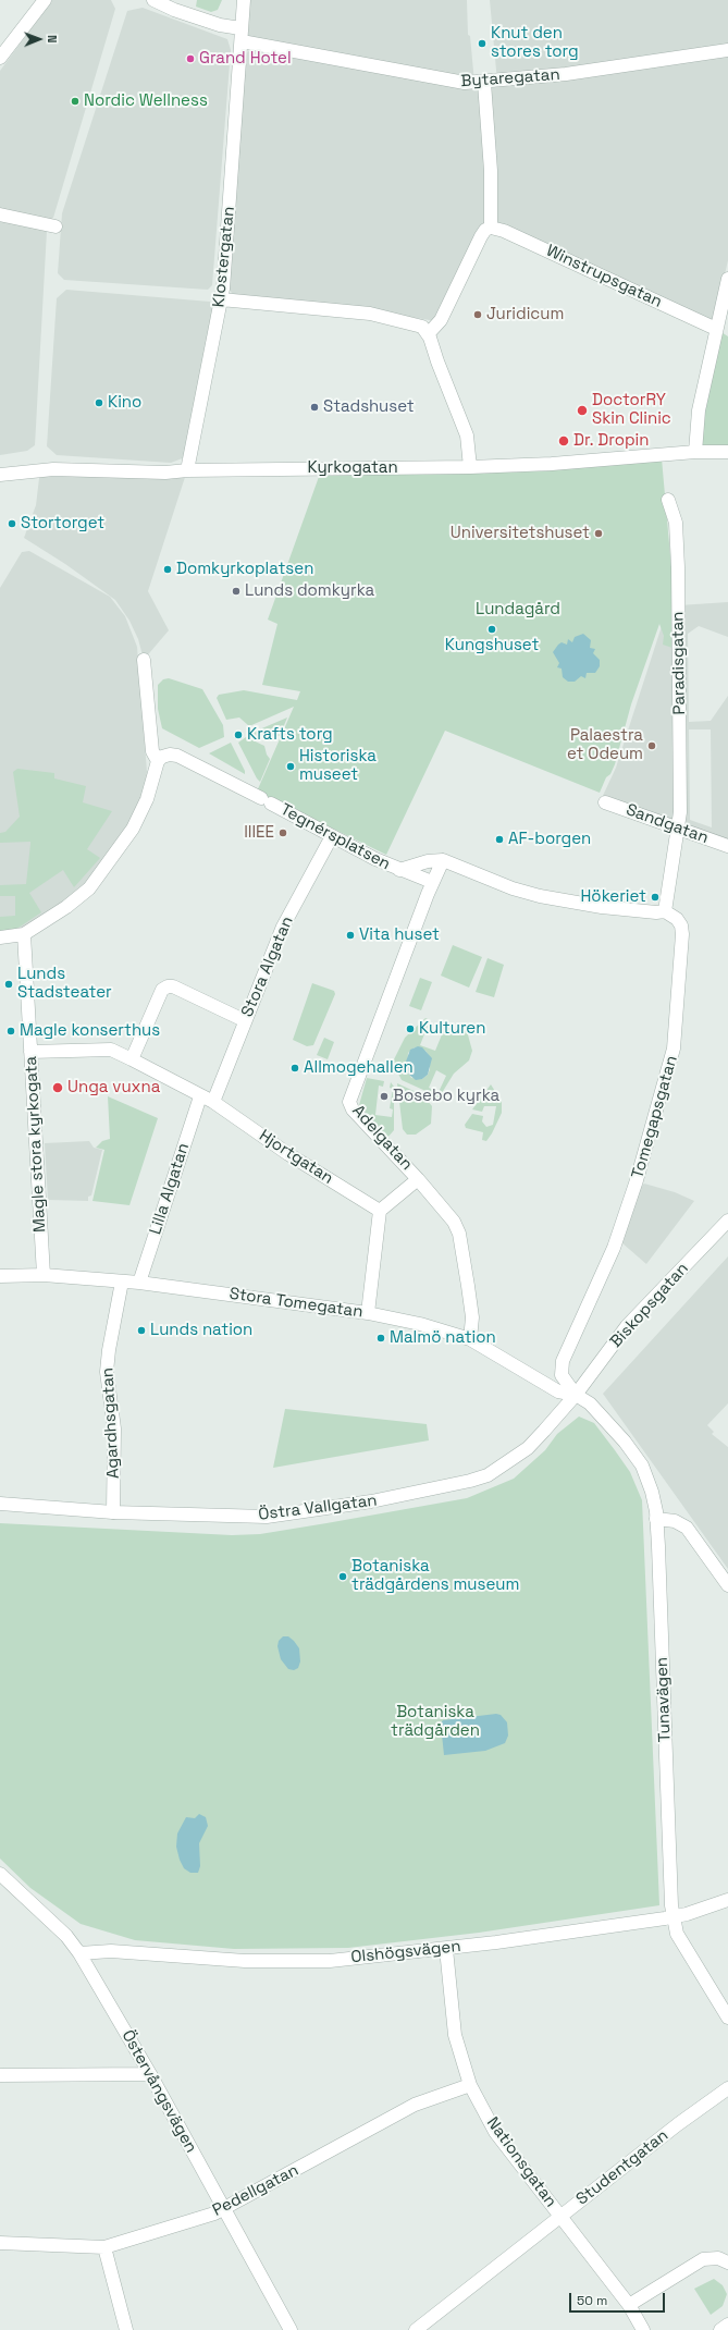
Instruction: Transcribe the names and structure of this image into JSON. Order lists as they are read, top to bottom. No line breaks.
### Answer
{"streets":{"street":["Bytaregatan","Klostergatan","Winstrupsgatan","Kyrkogatan","Paradisgatan","Sandgatan","Tegnérsplatsen","Stora Algatan","Tomegapsgatan","Adelgatan","Magle stora kyrkogata","Hjortgatan","Lilla Algatan","Stora Tomegatan","Biskopsgatan","Agardhsgatan","Östra Vallgatan","Tunavägen","Olshögsvägen","Östervångsvägen","Nationsgatan","Studentgatan","Pedellgatan"]},"crossings":[["Bytaregatan","Klostergatan"],["Klostergatan","Kyrkogatan"],["Paradisgatan","Sandgatan"],["Tegnérsplatsen","Stora Algatan"],["Tegnérsplatsen","Adelgatan"],["Stora Algatan","Hjortgatan"],["Stora Algatan","Lilla Algatan"],["Tomegapsgatan","Stora Tomegatan"],["Tomegapsgatan","Biskopsgatan"],["Tomegapsgatan","Östra Vallgatan"],["Tomegapsgatan","Tunavägen"],["Adelgatan","Stora Tomegatan"],["Magle stora kyrkogata","Hjortgatan"],["Magle stora kyrkogata","Stora Tomegatan"],["Hjortgatan","Lilla Algatan"],["Lilla Algatan","Stora Tomegatan"],["Stora Tomegatan","Biskopsgatan"],["Stora Tomegatan","Agardhsgatan"],["Stora Tomegatan","Östra Vallgatan"],["Stora Tomegatan","Tunavägen"],["Biskopsgatan","Östra Vallgatan"],["Biskopsgatan","Tunavägen"],["Agardhsgatan","Östra Vallgatan"],["Östra Vallgatan","Tunavägen"],["Tunavägen","Olshögsvägen"],["Olshögsvägen","Östervångsvägen"],["Olshögsvägen","Nationsgatan"],["Östervångsvägen","Pedellgatan"],["Nationsgatan","Studentgatan"],["Nationsgatan","Pedellgatan"]],"parks":["Lundagård","Botaniska trädgården"],"places":["Knut den stores torg","Grand Hotel","Nordic Wellness","Juridicum","Kino","Stadshuset","DoctorRY Skin Clinic","Dr. Dropin","Stortorget","Universitetshuset","Domkyrkoplatsen","Lunds domkyrka","Kungshuset","Krafts torg","Palaestra et Odeum","Historiska museet","IIIEE","AF-borgen","Hökeriet","Vita huset","Lunds Stadsteater","Kulturen","Magle konserthus","Allmogehallen","Unga vuxna","Bosebo kyrka","Lunds nation","Malmö nation","Botaniska trädgårdens museum"],"scale_bar":"50 m","north":"right"}
